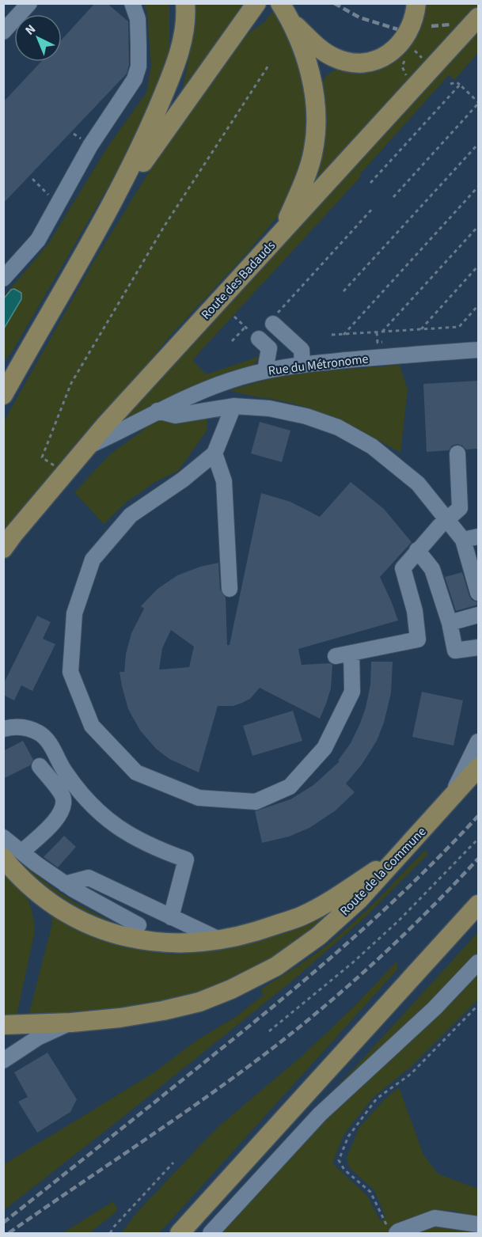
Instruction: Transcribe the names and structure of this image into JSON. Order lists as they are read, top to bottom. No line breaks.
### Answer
{"streets":{"main road":["Route des Badauds","Route de la Commune"],"street":["Rue du Métronome"]},"crossings":[["Route des Badauds","Rue du Métronome"]],"north":"top left"}
